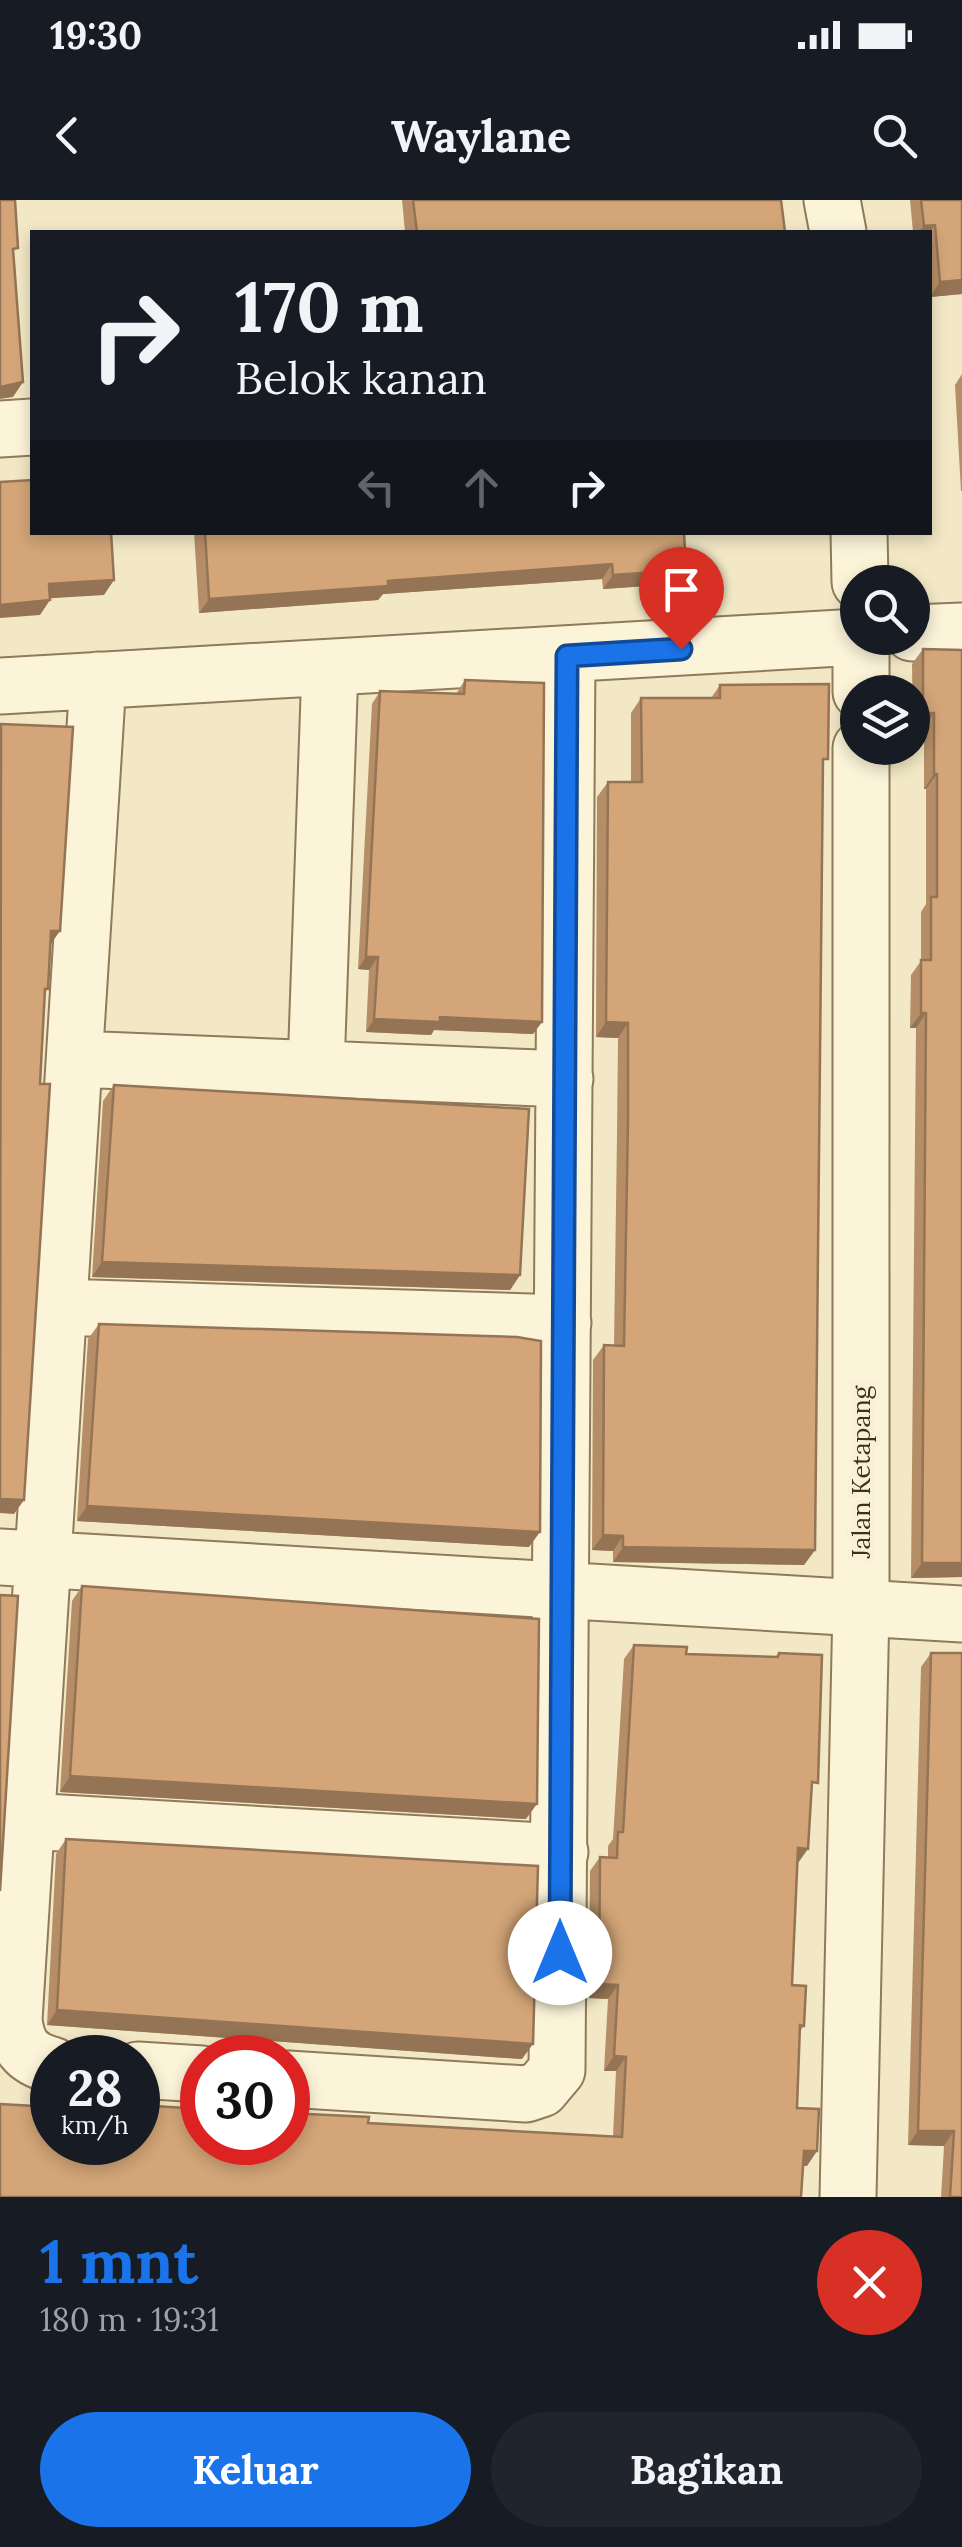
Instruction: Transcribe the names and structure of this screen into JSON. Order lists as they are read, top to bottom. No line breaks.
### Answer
{"streets":{"street":["Jalan Ketapang"]},"page":{"status":"19:30","header":"Waylane","turn":["170 m","Belok kanan"],"speed":"28 km/h","limit":"30","heading":["1 mnt","180 m · 19:31"],"buttons":["Keluar","Bagikan"]}}
